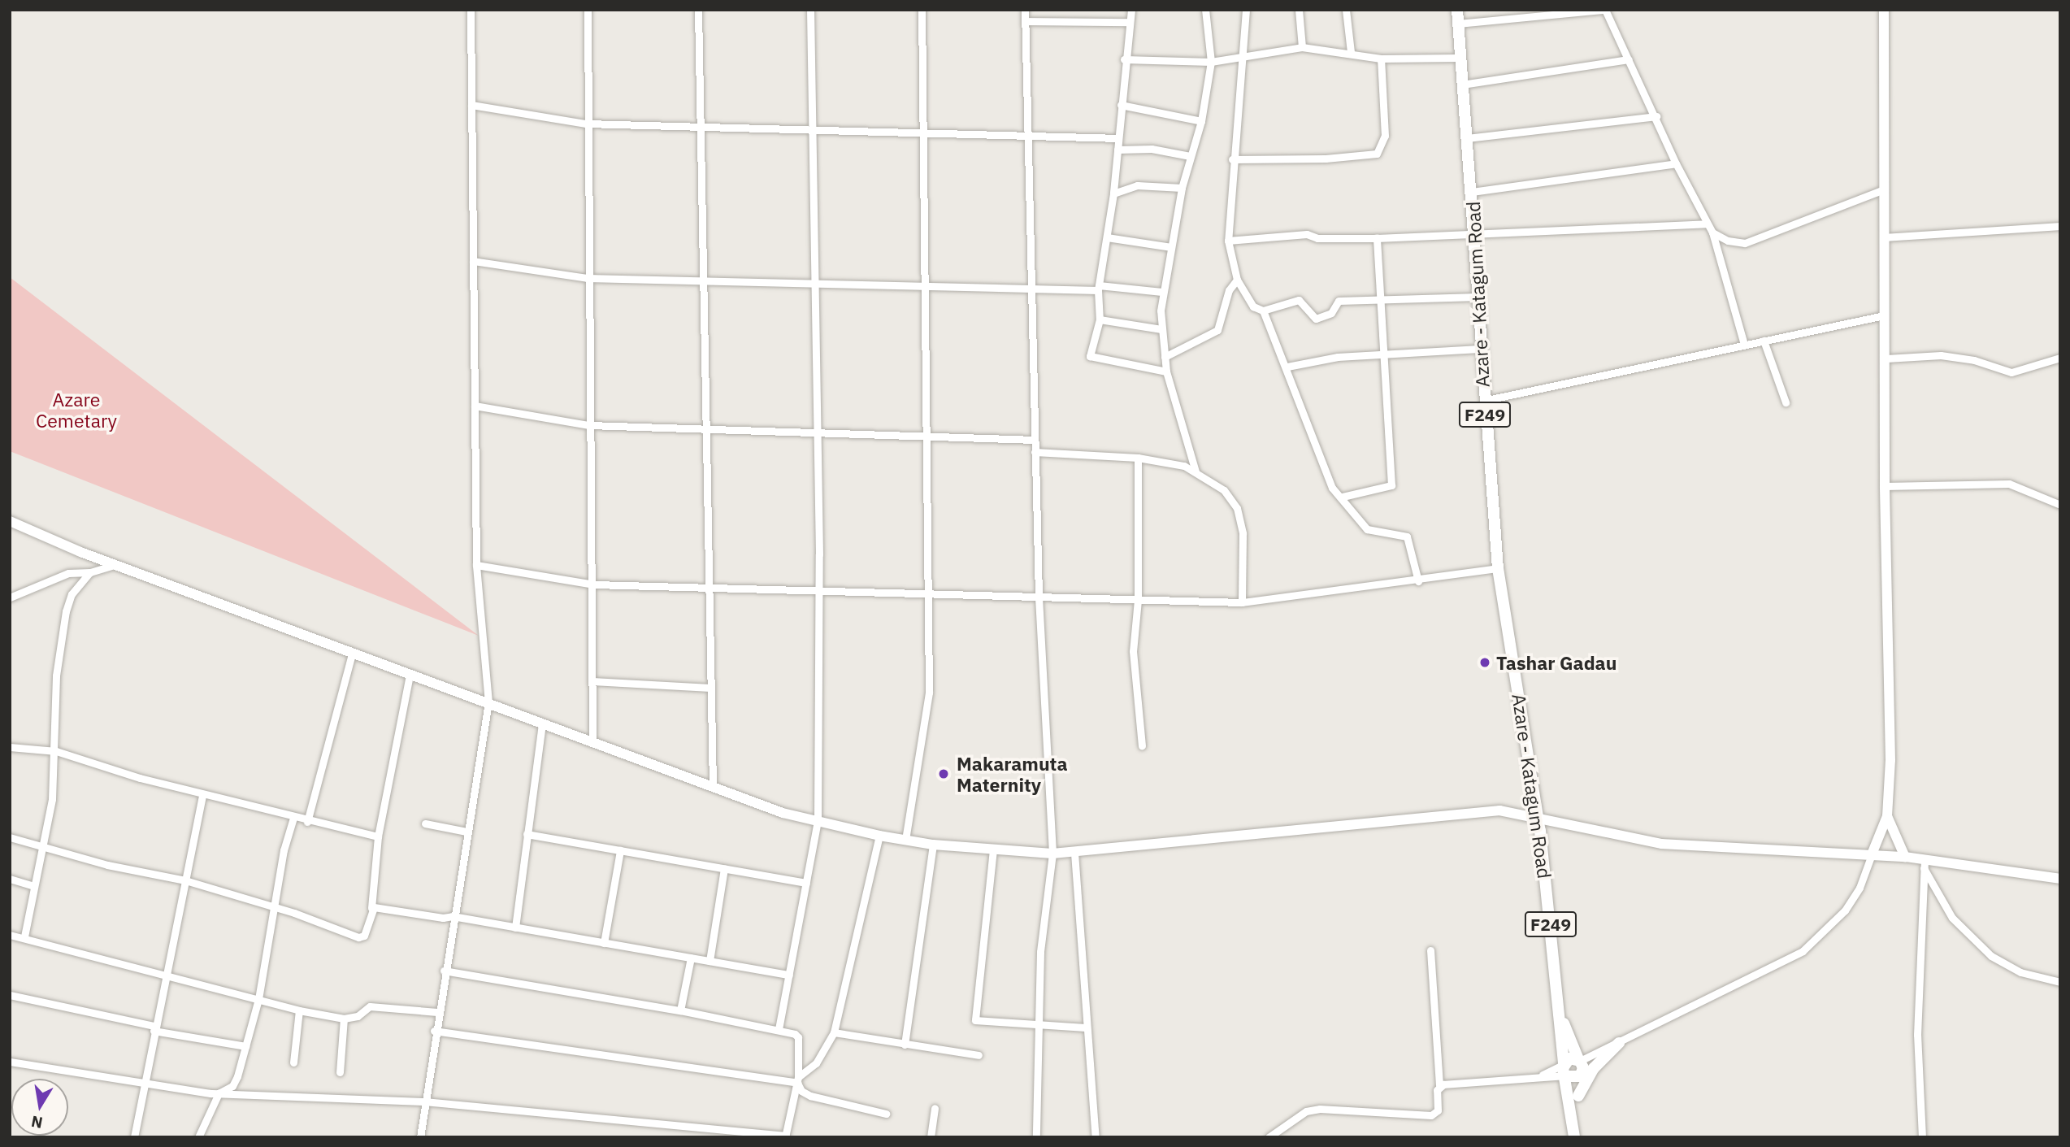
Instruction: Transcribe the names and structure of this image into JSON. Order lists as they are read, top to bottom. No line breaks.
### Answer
{"streets":{"main road":["Azare - Katagum Road","F249"]},"parks":["Azare Cemetary"],"places":["Tashar Gadau","Makaramuta Maternity"],"north":"bottom"}
